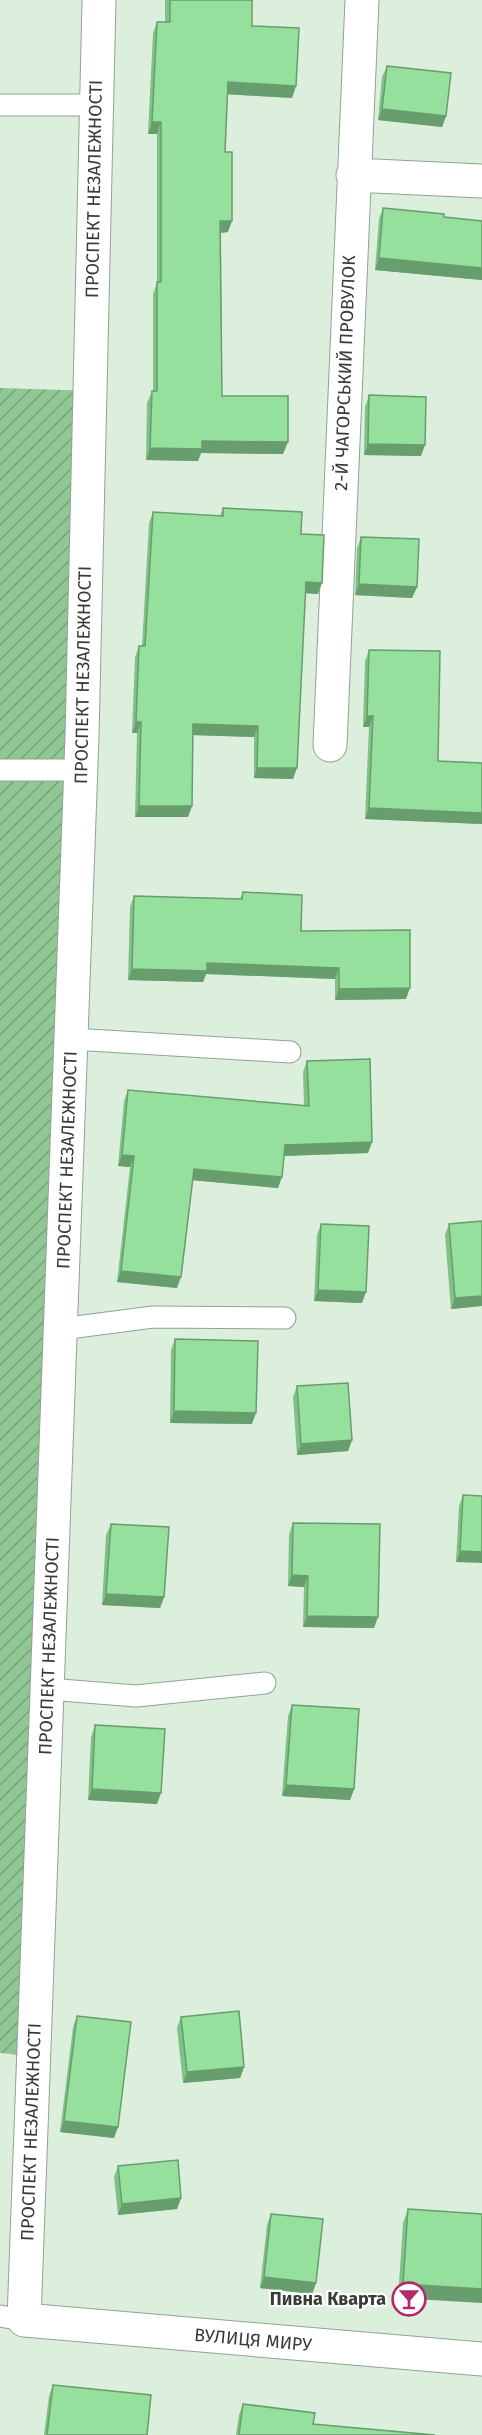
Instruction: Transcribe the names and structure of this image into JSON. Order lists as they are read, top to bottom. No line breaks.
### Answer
{"streets":{"street":["ПРОСПЕКТ НЕЗАЛЕЖНОСТІ","2-Й ЧАГОРСЬКИЙ ПРОВУЛОК","ВУЛИЦЯ МИРУ"]},"crossings":[["ПРОСПЕКТ НЕЗАЛЕЖНОСТІ","ВУЛИЦЯ МИРУ"]],"places":{"bar":["Пивна Кварта"]}}
